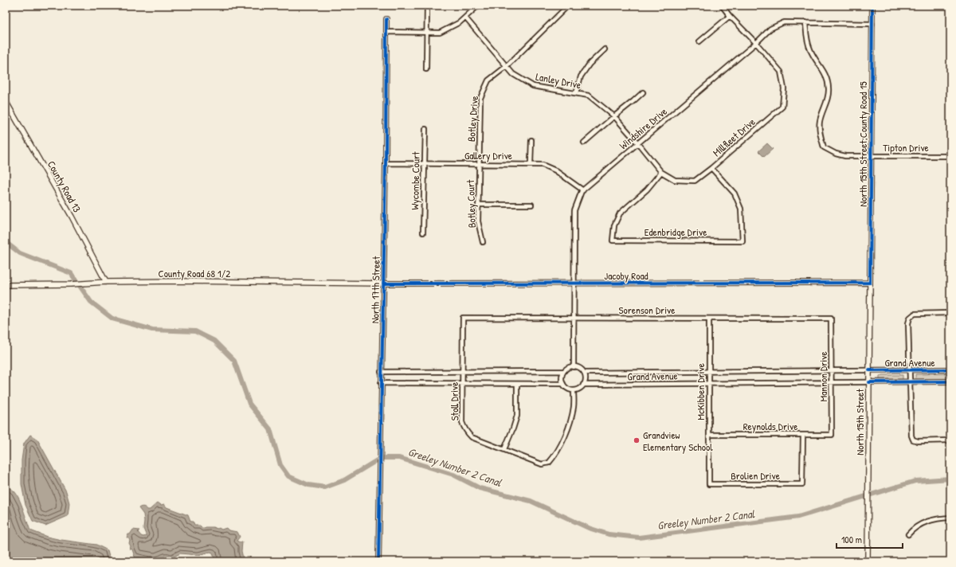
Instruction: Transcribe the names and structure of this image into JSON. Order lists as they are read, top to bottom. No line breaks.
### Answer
{"streets":{"street":["Lanley Drive","Botley Drive","Windshire Drive","Millfleet Drive","North 15th Street;County Road 15","Tipton Drive","Gallery Drive","Wycombe Court","County Road 13","Botley Court","Edenbridge Drive","County Road 68 1/2","Jacoby Road","North 17th Street","Sorenson Drive","Grand Avenue","Mannon Drive","McKibben Drive","Stoll Drive","North 15th Street","Reynolds Drive","Brolien Drive"]},"crossings":[["Lanley Drive","Botley Drive"],["Lanley Drive","Windshire Drive"],["Lanley Drive","Millfleet Drive"],["Botley Drive","Gallery Drive"],["Botley Drive","Botley Court"],["Windshire Drive","Millfleet Drive"],["Windshire Drive","North 15th Street;County Road 15"],["Windshire Drive","Tipton Drive"],["Windshire Drive","Gallery Drive"],["Windshire Drive","Jacoby Road"],["Windshire Drive","Sorenson Drive"],["Windshire Drive","Grand Avenue"],["Windshire Drive","Stoll Drive"],["Millfleet Drive","Edenbridge Drive"],["North 15th Street;County Road 15","Tipton Drive"],["North 15th Street;County Road 15","Jacoby Road"],["North 15th Street;County Road 15","North 15th Street"],["Gallery Drive","Wycombe Court"],["Gallery Drive","Botley Court"],["Gallery Drive","North 17th Street"],["County Road 13","County Road 68 1/2"],["County Road 68 1/2","Jacoby Road"],["County Road 68 1/2","North 17th Street"],["Jacoby Road","North 17th Street"],["Jacoby Road","North 15th Street"],["Sorenson Drive","Mannon Drive"],["Sorenson Drive","McKibben Drive"],["Sorenson Drive","Stoll Drive"],["Grand Avenue","Mannon Drive"],["Grand Avenue","McKibben Drive"],["Grand Avenue","Stoll Drive"],["Grand Avenue","North 15th Street"],["Mannon Drive","Reynolds Drive"],["McKibben Drive","Reynolds Drive"],["McKibben Drive","Brolien Drive"],["Reynolds Drive","Brolien Drive"]],"water":["Greeley Number 2 Canal"],"places":["Grandview Elementary School"],"scale_bar":"100 m"}
